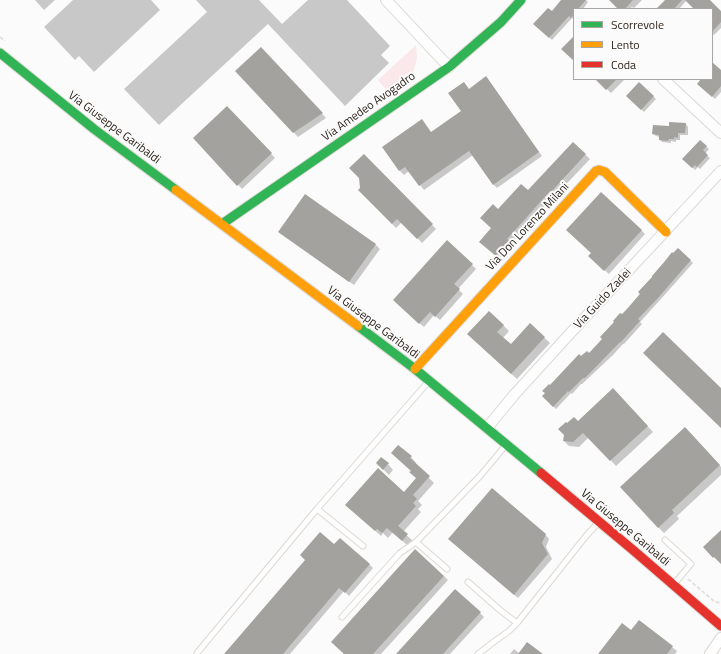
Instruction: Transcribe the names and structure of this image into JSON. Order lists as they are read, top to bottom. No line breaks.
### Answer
{"streets":{"street":["Via Amedeo Avogadro","Via Giuseppe Garibaldi","Via Don Lorenzo Milani","Via Guido Zadei"]},"crossings":[["Via Amedeo Avogadro","Via Giuseppe Garibaldi"],["Via Giuseppe Garibaldi","Via Don Lorenzo Milani"],["Via Giuseppe Garibaldi","Via Guido Zadei"],["Via Don Lorenzo Milani","Via Guido Zadei"]],"legend":["Scorrevole","Lento","Coda"]}
